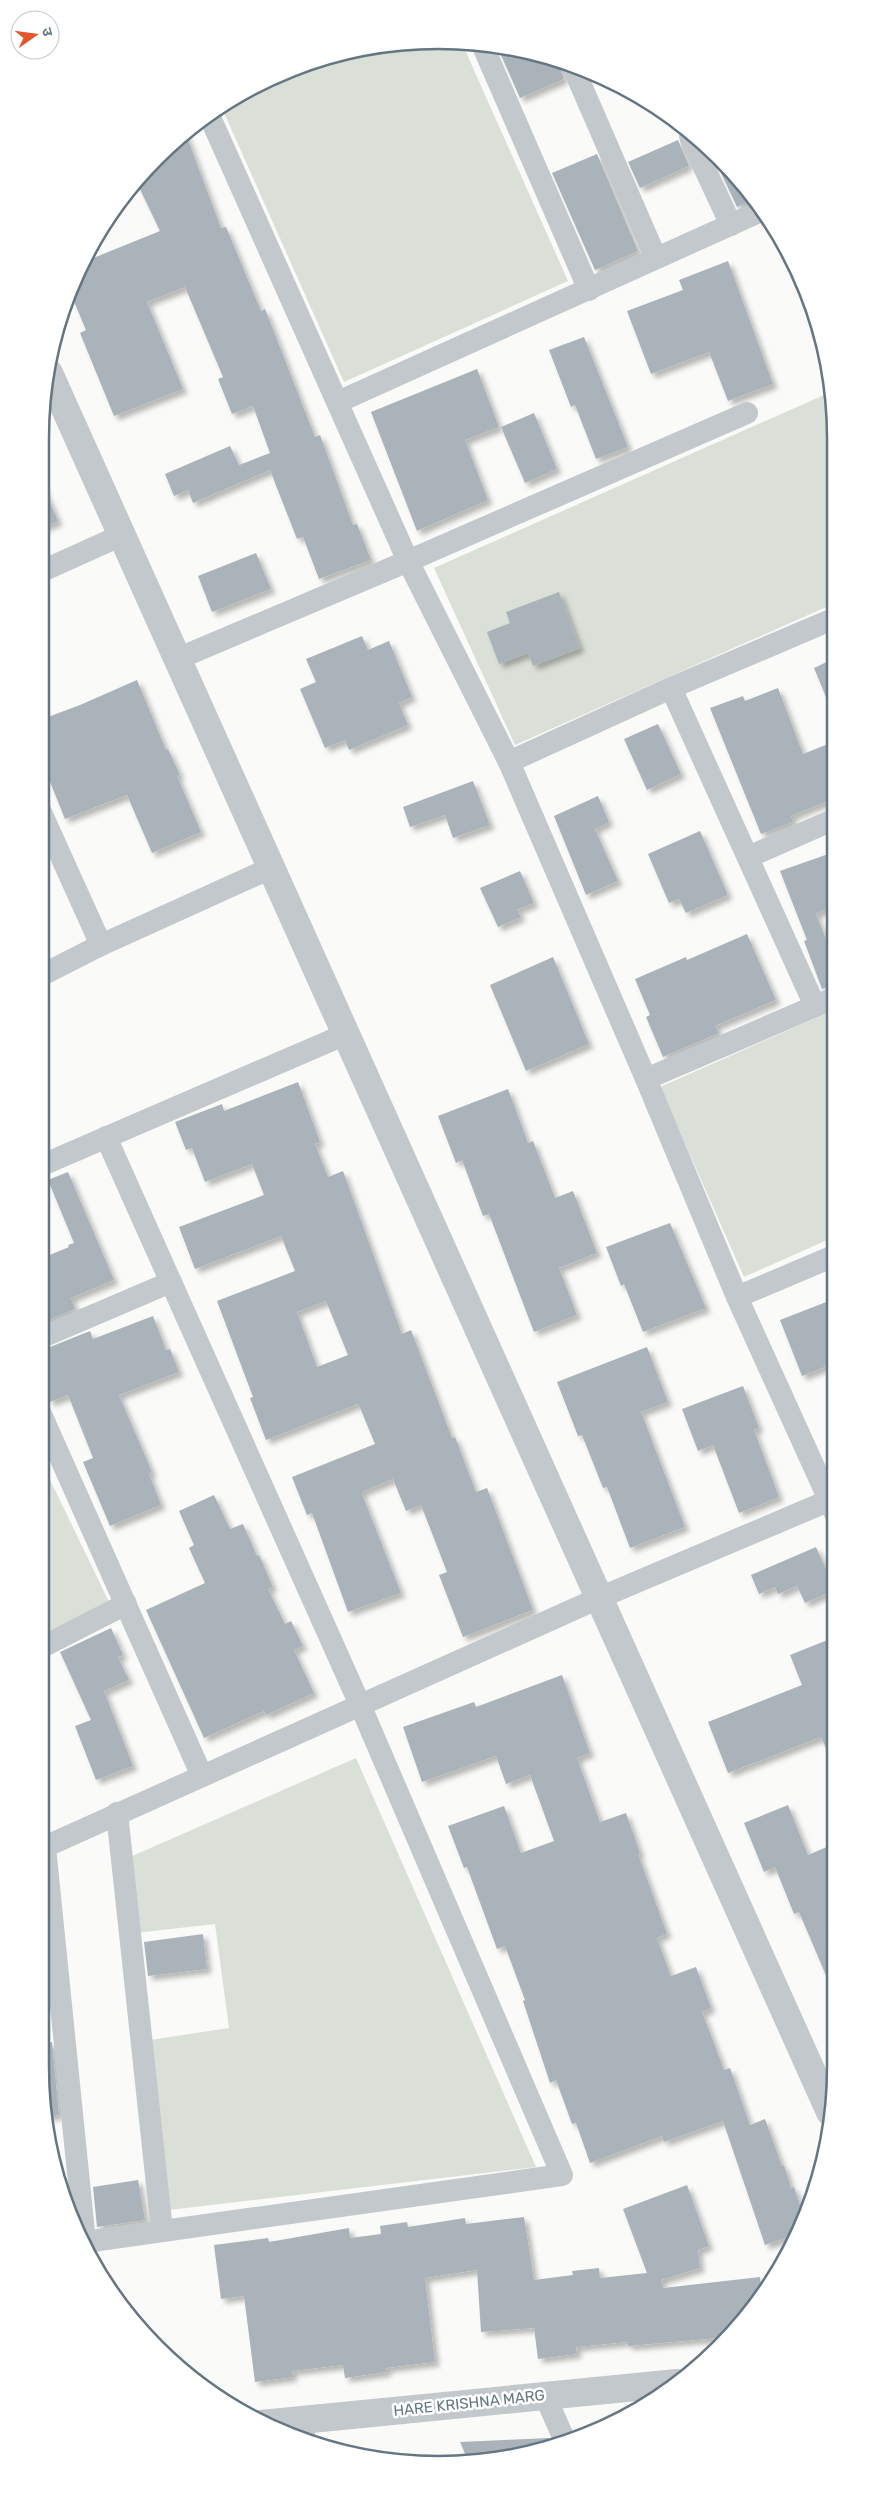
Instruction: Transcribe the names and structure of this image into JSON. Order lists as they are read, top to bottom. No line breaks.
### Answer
{"streets":{"street":["HARE KRISHNA MARG"]},"north":"right"}
